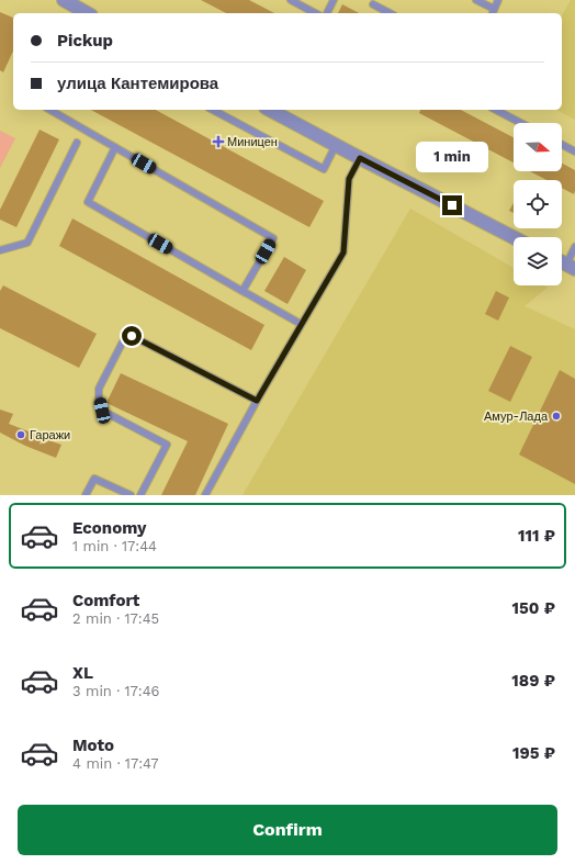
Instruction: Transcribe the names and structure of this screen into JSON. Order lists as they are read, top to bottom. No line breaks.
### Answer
{"places":{"health":["Миницен"],"other":["Амур-Лада","Гаражи"]},"north":"right","page":{"banner":["Pickup","улица Кантемирова"],"bubble":"1 min","list":[{"name":"Economy","note":"1 min · 17:44","value":"111 ₽"},{"name":"Comfort","note":"2 min · 17:45","value":"150 ₽"},{"name":"XL","note":"3 min · 17:46","value":"189 ₽"},{"name":"Moto","note":"4 min · 17:47","value":"195 ₽"}],"buttons":"Confirm"}}
